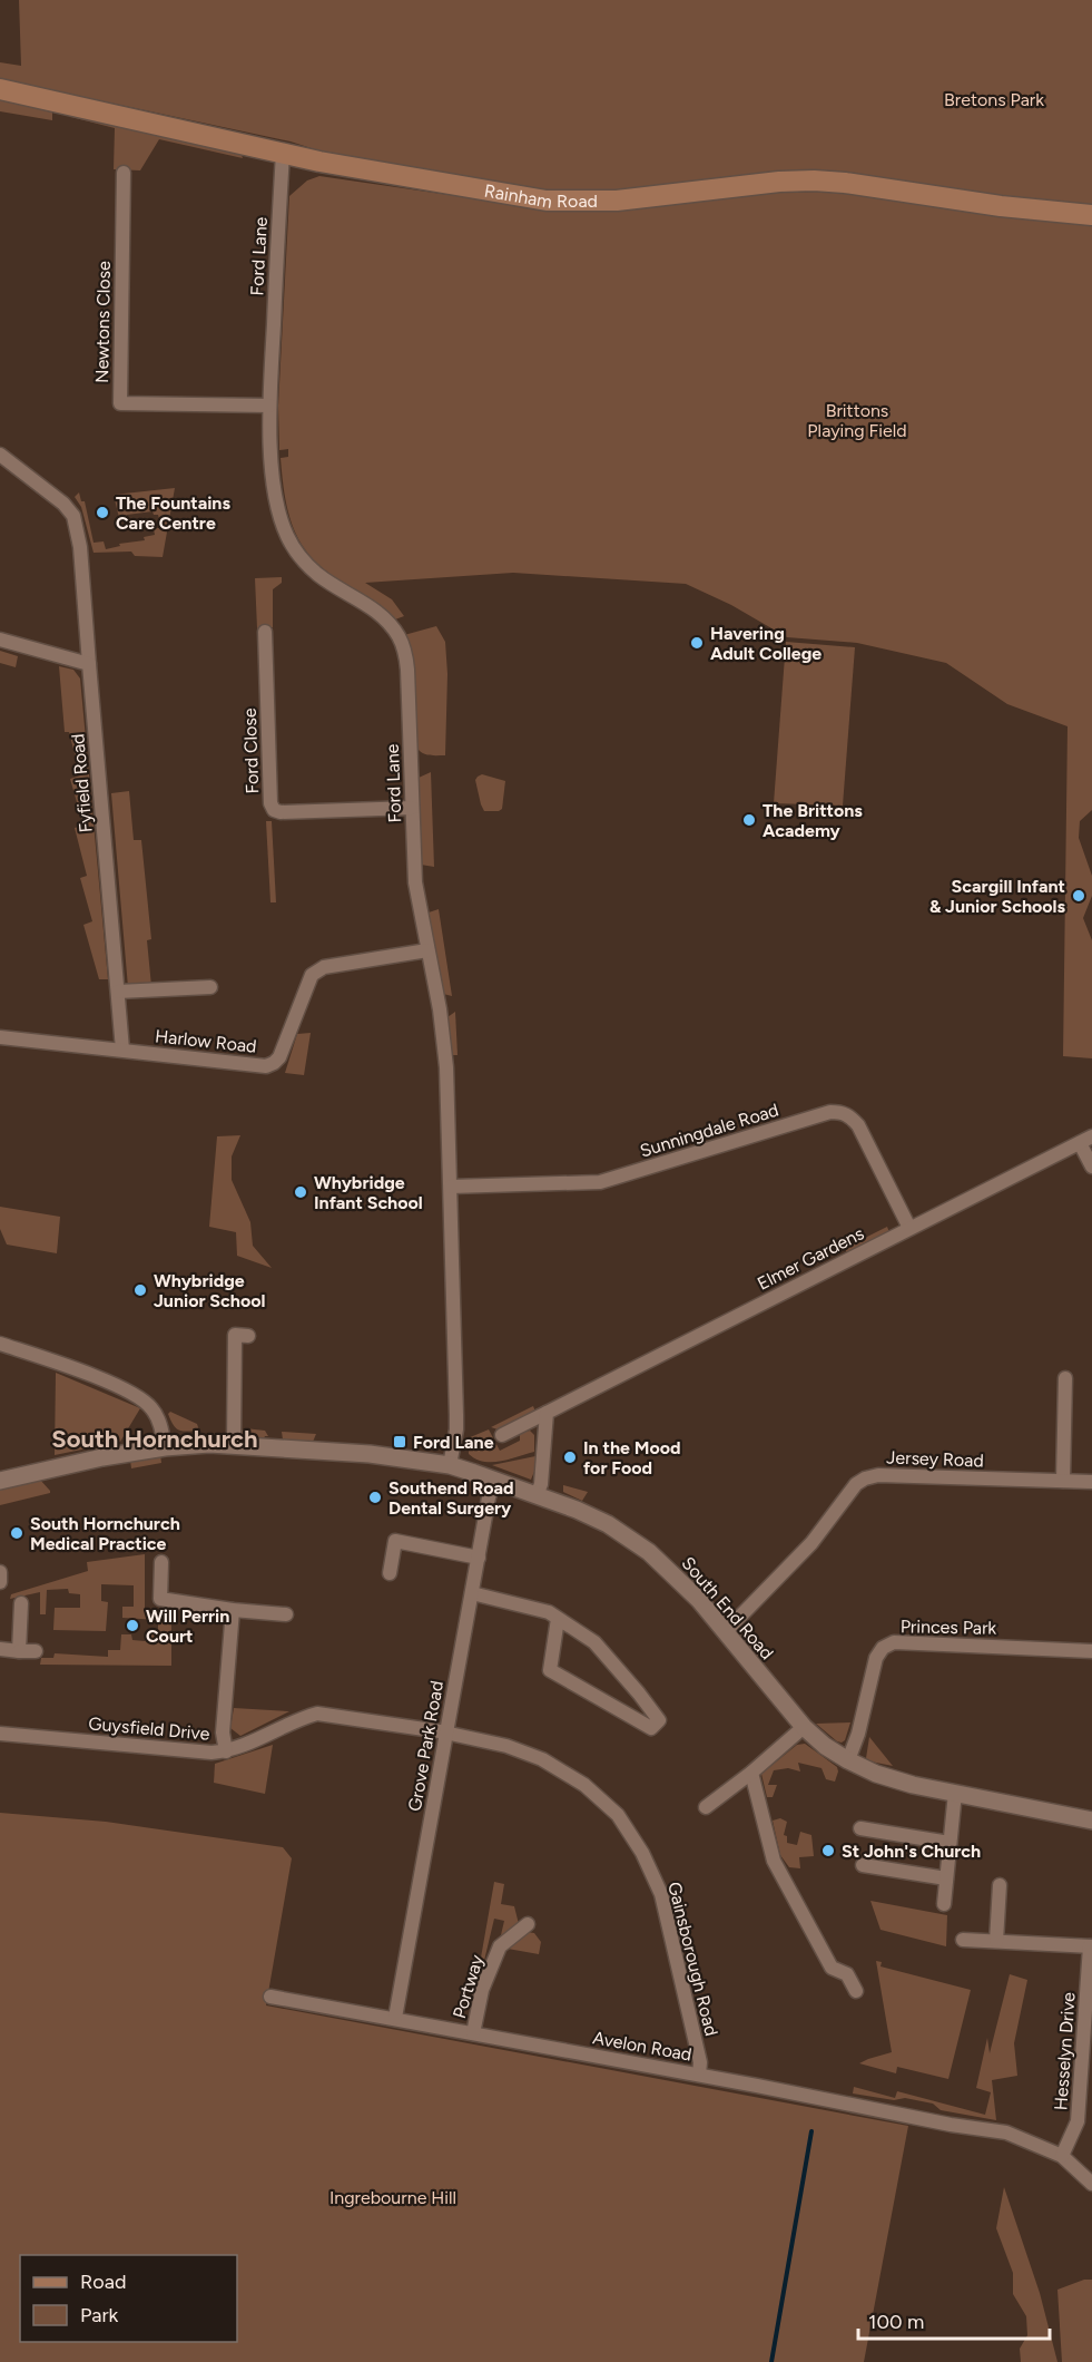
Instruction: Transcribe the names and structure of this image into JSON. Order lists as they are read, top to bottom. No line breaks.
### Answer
{"streets":{"main road":["Rainham Road"],"street":["Ford Lane","Newtons Close","Ford Close","Fyfield Road","Harlow Road","Sunningdale Road","Elmer Gardens","Jersey Road","South End Road","Princes Park","Guysfield Drive","Grove Park Road","Gainsborough Road","Portway","Avelon Road","Hesselyn Drive"]},"crossings":[["Rainham Road","Ford Lane"],["Ford Lane","Newtons Close"],["Ford Lane","Ford Close"],["Ford Lane","Harlow Road"],["Ford Lane","Sunningdale Road"],["Ford Lane","South End Road"],["Fyfield Road","Harlow Road"],["Sunningdale Road","Elmer Gardens"],["Jersey Road","South End Road"],["South End Road","Princes Park"],["South End Road","Grove Park Road"],["Guysfield Drive","Grove Park Road"],["Guysfield Drive","Gainsborough Road"],["Grove Park Road","Gainsborough Road"],["Grove Park Road","Avelon Road"],["Gainsborough Road","Avelon Road"],["Portway","Avelon Road"],["Avelon Road","Hesselyn Drive"]],"districts":["South Hornchurch"],"parks":["Bretons Park","Brittons Playing Field","Ingrebourne Hill"],"places":{"other":["The Fountains Care Centre","Havering Adult College","The Brittons Academy","Scargill Infant & Junior Schools","Whybridge Infant School","Whybridge Junior School","In the Mood for Food","Southend Road Dental Surgery","South Hornchurch Medical Practice","Will Perrin Court","St John's Church"],"transit":["Ford Lane"]},"legend":["Road","Park"],"scale_bar":"100 m"}
